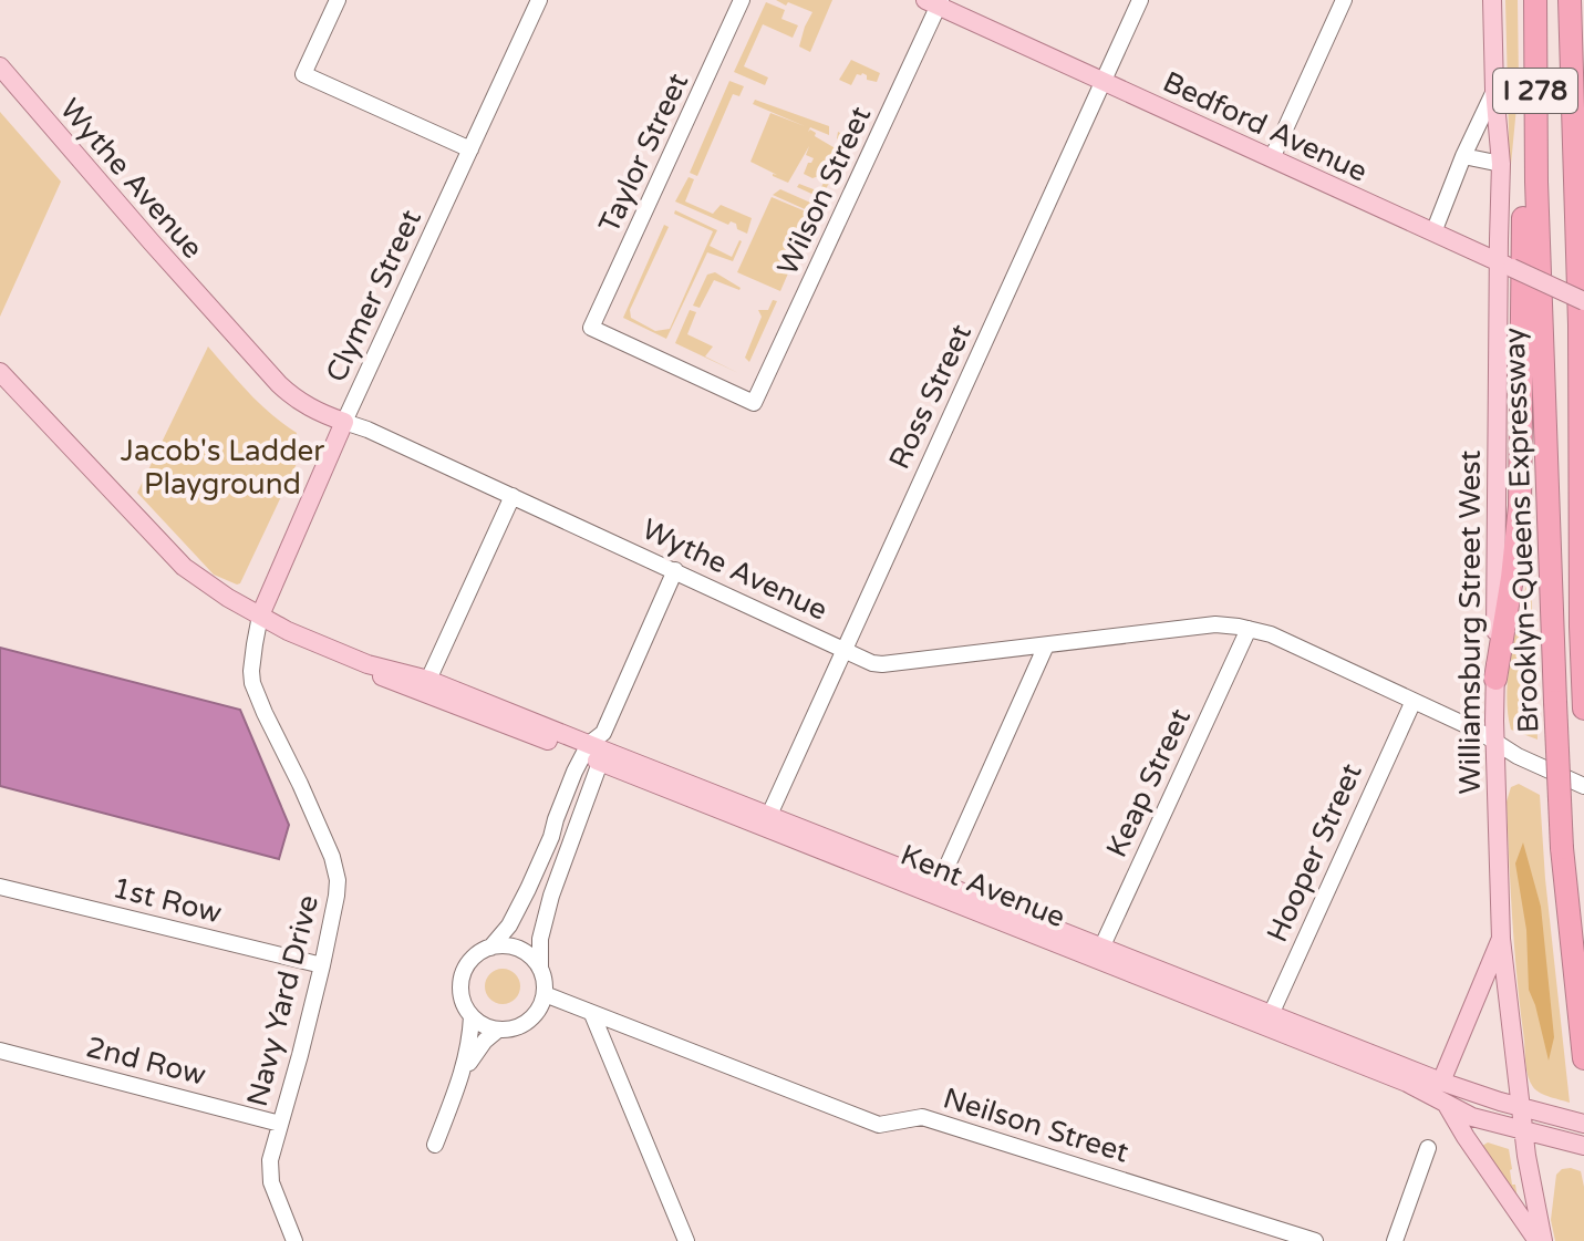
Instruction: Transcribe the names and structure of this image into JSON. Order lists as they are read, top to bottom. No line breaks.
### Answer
{"streets":{"highway":["I 278","Brooklyn-Queens Expressway"],"main road":["Bedford Avenue","Wythe Avenue","Clymer Street","Williamsburg Street West","Kent Avenue"],"street":["Taylor Street","Wilson Street","Ross Street","Keap Street","Hooper Street","1st Row","Navy Yard Drive","2nd Row","Neilson Street"]},"crossings":[["Bedford Avenue","Wilson Street"],["Bedford Avenue","Ross Street"],["Bedford Avenue","Williamsburg Street West"],["Taylor Street","Wilson Street"],["Wythe Avenue","Clymer Street"],["Wythe Avenue","Ross Street"],["Wythe Avenue","Williamsburg Street West"],["Wythe Avenue","Keap Street"],["Wythe Avenue","Hooper Street"],["Clymer Street","Kent Avenue"],["Clymer Street","Navy Yard Drive"],["Ross Street","Kent Avenue"],["Williamsburg Street West","Kent Avenue"],["Keap Street","Kent Avenue"],["Hooper Street","Kent Avenue"],["Kent Avenue","Navy Yard Drive"],["1st Row","Navy Yard Drive"],["Navy Yard Drive","2nd Row"]],"parks":["Jacob's Ladder Playground"]}
